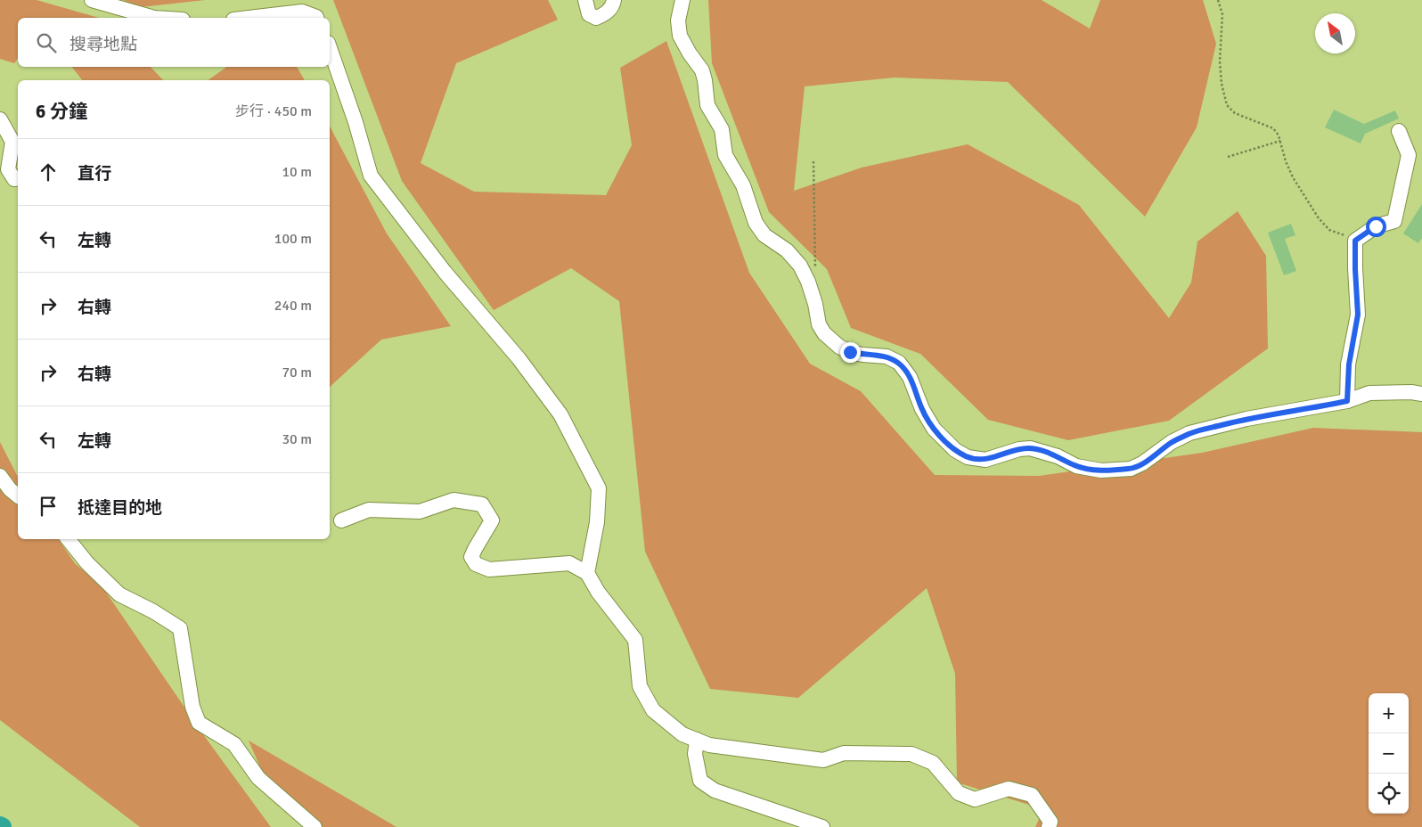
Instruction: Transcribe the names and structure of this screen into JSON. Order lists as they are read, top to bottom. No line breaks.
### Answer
{"north":"top left","page":{"search":"搜尋地點","heading":["6 分鐘","步行 · 450 m"],"list":[["直行","10 m"],["左轉","100 m"],["右轉","240 m"],["右轉","70 m"],["左轉","30 m"],"抵達目的地"],"map_buttons":["+","−"]}}
